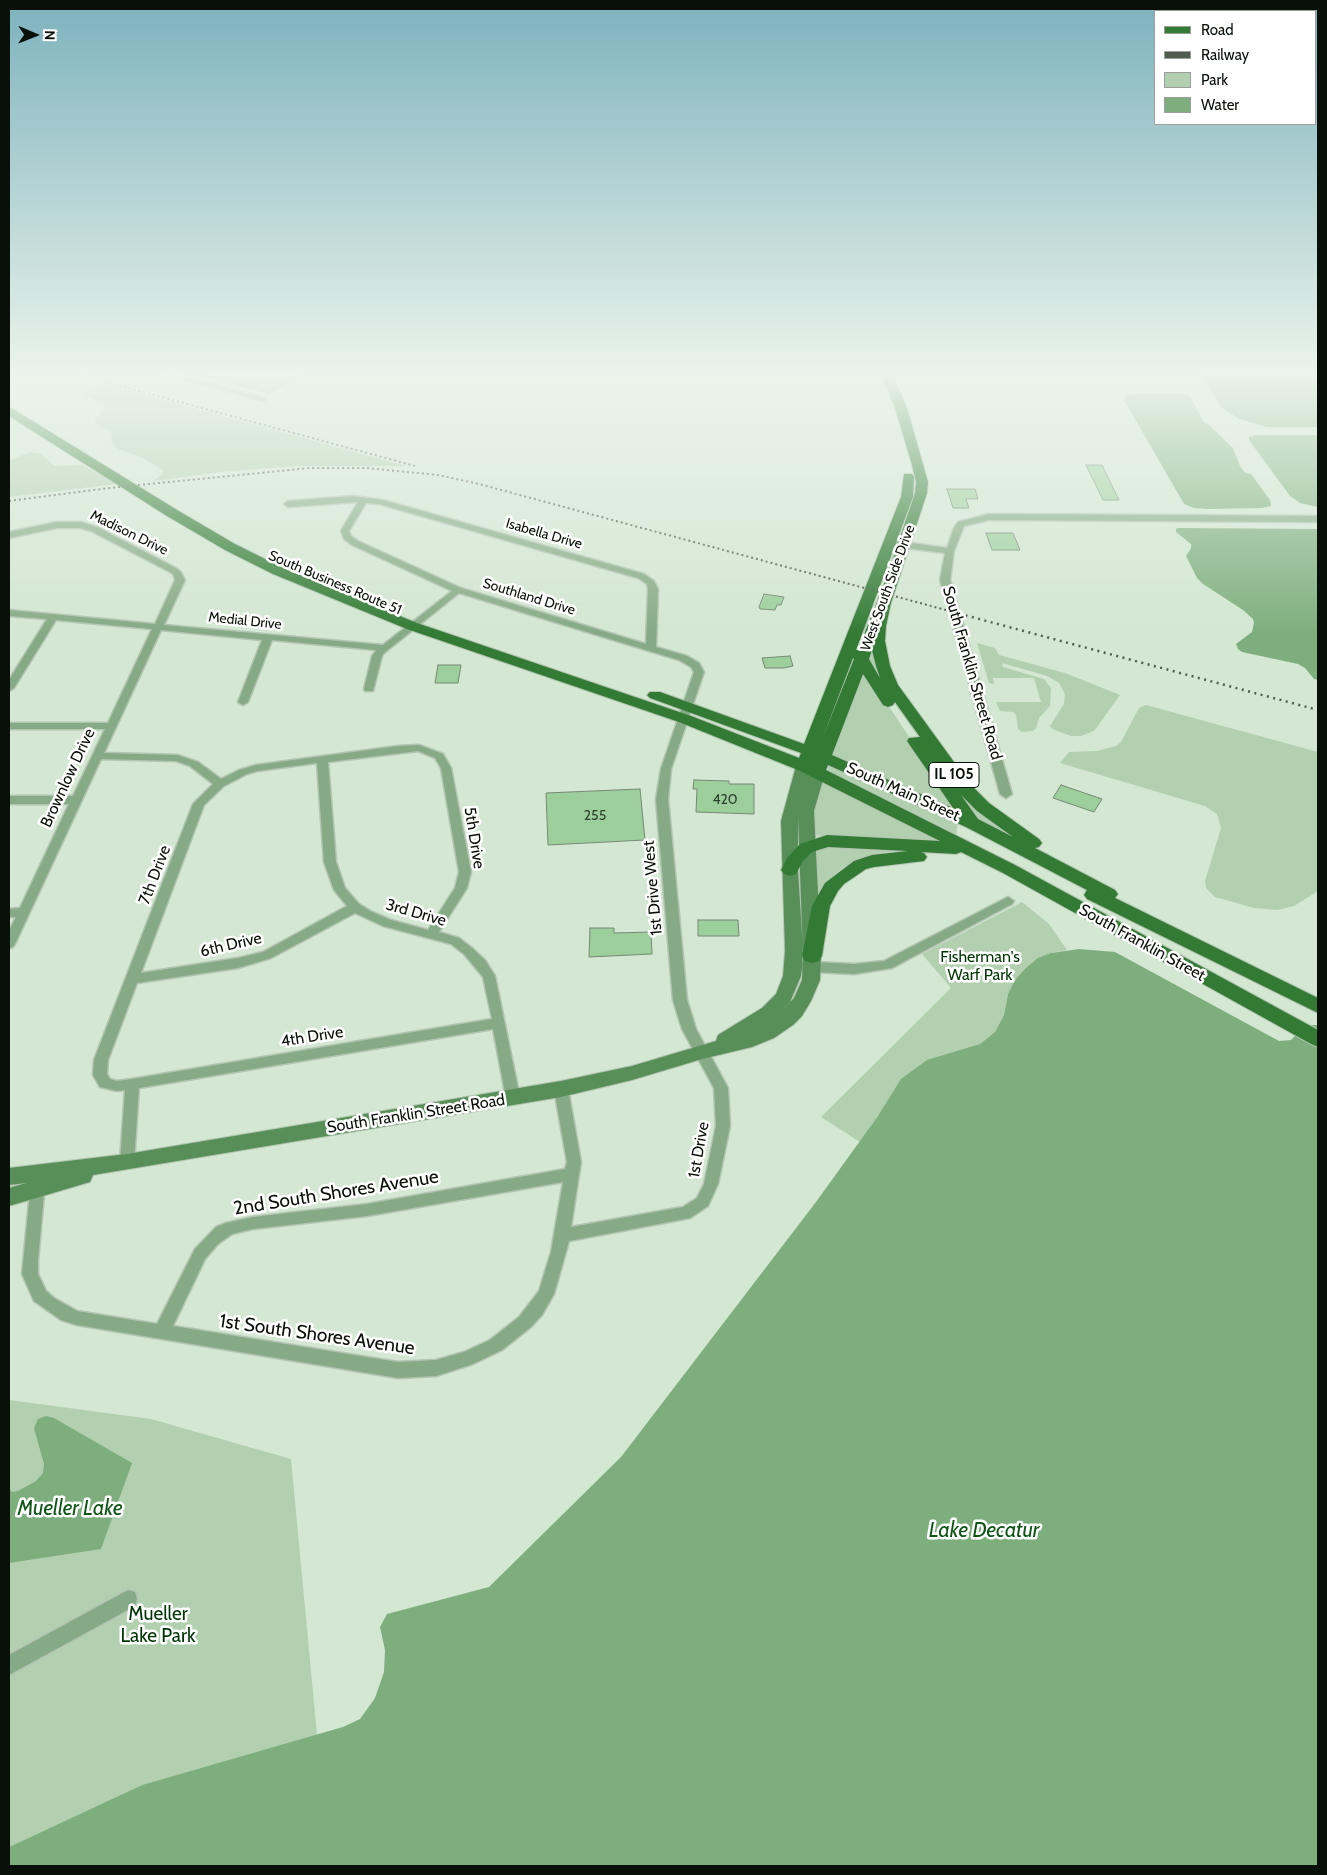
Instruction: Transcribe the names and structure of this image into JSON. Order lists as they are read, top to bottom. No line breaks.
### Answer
{"streets":{"main road":["South Business Route 51","West South Side Drive","IL 105","South Main Street","South Franklin Street"],"street":["Madison Drive","Isabella Drive","Southland Drive","Medial Drive","South Franklin Street Road","Brownlow Drive","5th Drive","7th Drive","1st Drive West","3rd Drive","6th Drive","4th Drive","1st Drive","2nd South Shores Avenue","1st South Shores Avenue"]},"crossings":[["Madison Drive","Medial Drive"],["Madison Drive","Brownlow Drive"],["Isabella Drive","Southland Drive"],["South Business Route 51","Southland Drive"],["South Business Route 51","South Main Street"],["South Business Route 51","1st Drive West"],["West South Side Drive","South Franklin Street Road"],["West South Side Drive","IL 105"],["West South Side Drive","South Main Street"],["Southland Drive","South Main Street"],["Southland Drive","1st Drive West"],["Medial Drive","Brownlow Drive"],["South Franklin Street Road","South Main Street"],["South Franklin Street Road","1st Drive West"],["South Franklin Street Road","3rd Drive"],["South Franklin Street Road","1st Drive"],["South Franklin Street Road","1st South Shores Avenue"],["IL 105","South Main Street"],["IL 105","South Franklin Street"],["South Main Street","1st Drive West"],["South Main Street","South Franklin Street"],["5th Drive","7th Drive"],["5th Drive","3rd Drive"],["5th Drive","6th Drive"],["7th Drive","3rd Drive"],["7th Drive","6th Drive"],["7th Drive","4th Drive"],["1st Drive West","1st Drive"],["3rd Drive","6th Drive"],["3rd Drive","4th Drive"],["1st Drive","1st South Shores Avenue"],["2nd South Shores Avenue","1st South Shores Avenue"]],"water":["Mueller Lake","Lake Decatur"],"parks":["Fisherman's Warf Park","Mueller Lake Park"],"house_numbers":["420","255"],"legend":["Road","Railway","Park","Water"],"north":"right"}
